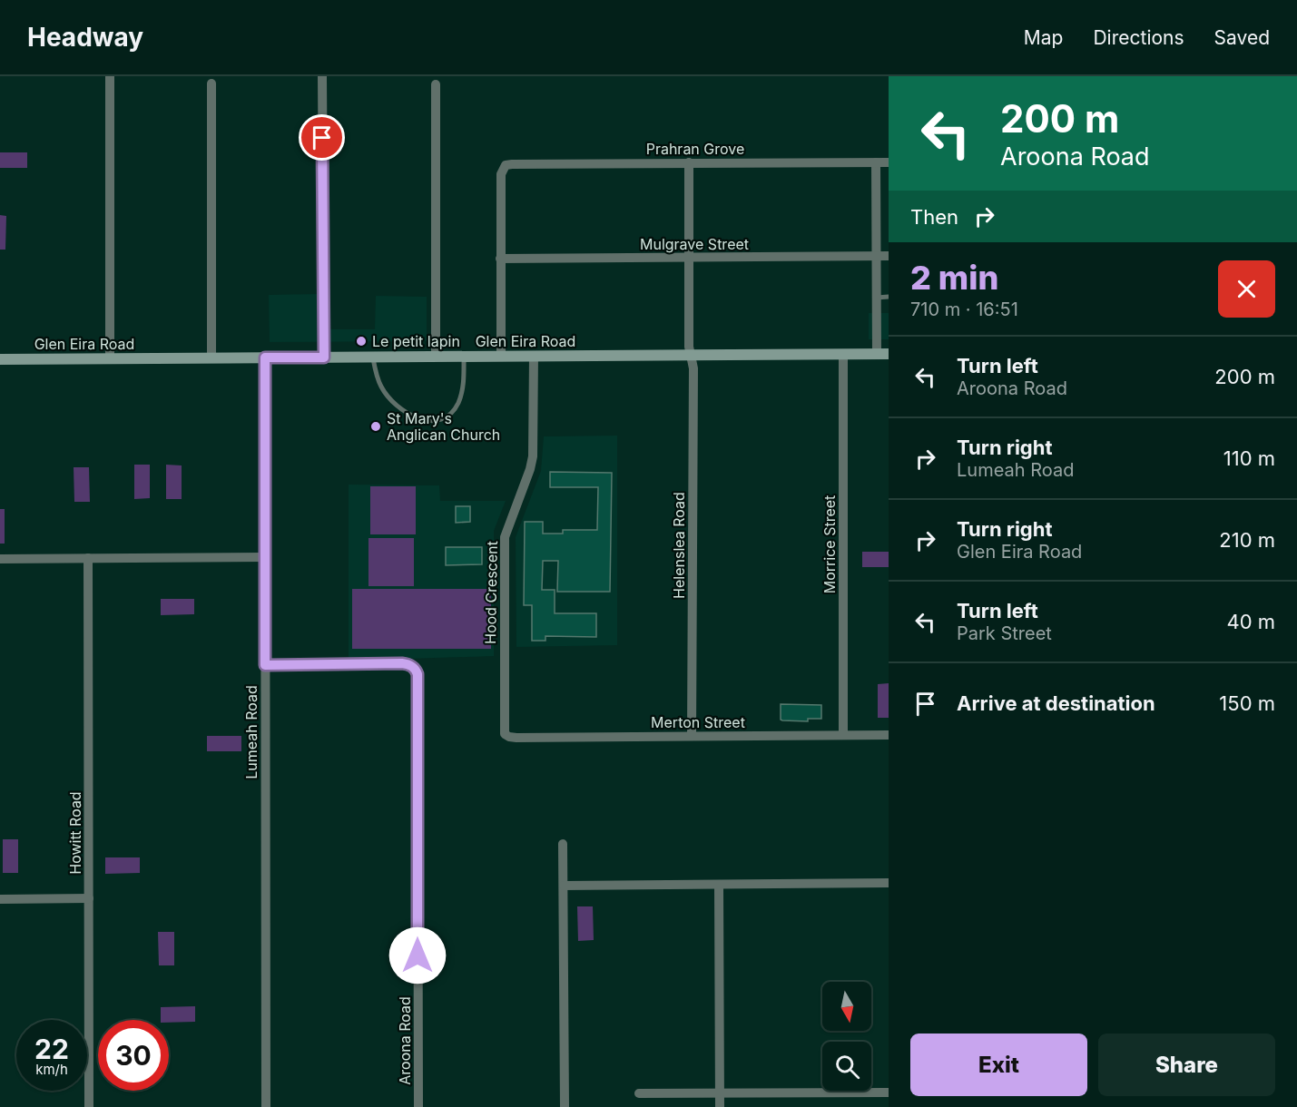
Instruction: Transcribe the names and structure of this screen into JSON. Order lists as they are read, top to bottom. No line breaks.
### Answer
{"streets":{"main road":["Glen Eira Road"],"street":["Prahran Grove","Mulgrave Street","Morrice Street","Helenslea Road","Hood Crescent","Merton Street","Lumeah Road","Howitt Road","Aroona Road"]},"crossings":[["Prahran Grove","Mulgrave Street"],["Prahran Grove","Helenslea Road"],["Mulgrave Street","Helenslea Road"],["Glen Eira Road","Morrice Street"],["Glen Eira Road","Helenslea Road"],["Glen Eira Road","Hood Crescent"],["Glen Eira Road","Lumeah Road"],["Morrice Street","Merton Street"],["Helenslea Road","Merton Street"],["Hood Crescent","Merton Street"],["Lumeah Road","Aroona Road"]],"places":["Le petit lapin","St Mary's Anglican Church"],"north":"bottom","page":{"header":"Headway","nav":["Map","Directions","Saved"],"turn":["200 m","Aroona Road"],"then":"Then","heading":["2 min","710 m · 16:51"],"list":[{"name":"Turn left","note":"Aroona Road","value":"200 m"},{"name":"Turn right","note":"Lumeah Road","value":"110 m"},{"name":"Turn right","note":"Glen Eira Road","value":"210 m"},{"name":"Turn left","note":"Park Street","value":"40 m"},{"name":"Arrive at destination","value":"150 m"}],"speed":"22 km/h","limit":"30","buttons":["Exit","Share"]}}
